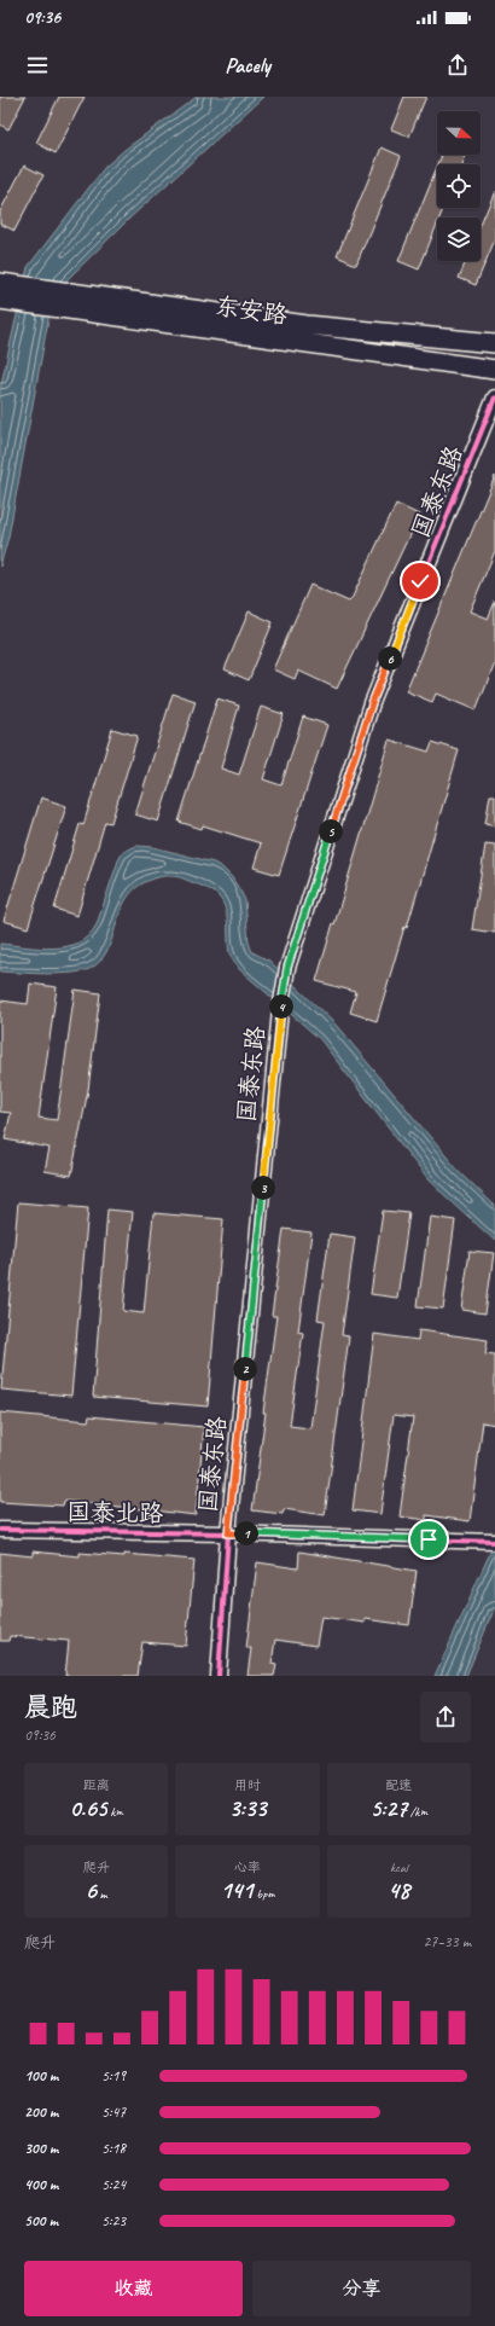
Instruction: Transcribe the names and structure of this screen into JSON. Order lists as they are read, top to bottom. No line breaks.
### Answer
{"streets":{"main road":["东安路"],"street":["国泰东路","国泰北路"]},"crossings":[["国泰东路","国泰北路"]],"north":"right","page":{"status":"09:36","header":"Pacely","pins":["6","5","4","3","2","1"],"heading":["晨跑","09:36"],"stats":[["距离","0.65 km"],["用时","3:33"],["配速","5:27 /km"],["爬升","6 m"],["心率","141 bpm"],["kcal","48"]],"chart":["爬升","27–33 m"],"list":[{"name":"100 m","note":"5:19"},{"name":"200 m","note":"5:47"},{"name":"300 m","note":"5:18"},{"name":"400 m","note":"5:24"},{"name":"500 m","note":"5:23"}],"buttons":["收藏","分享"]}}
